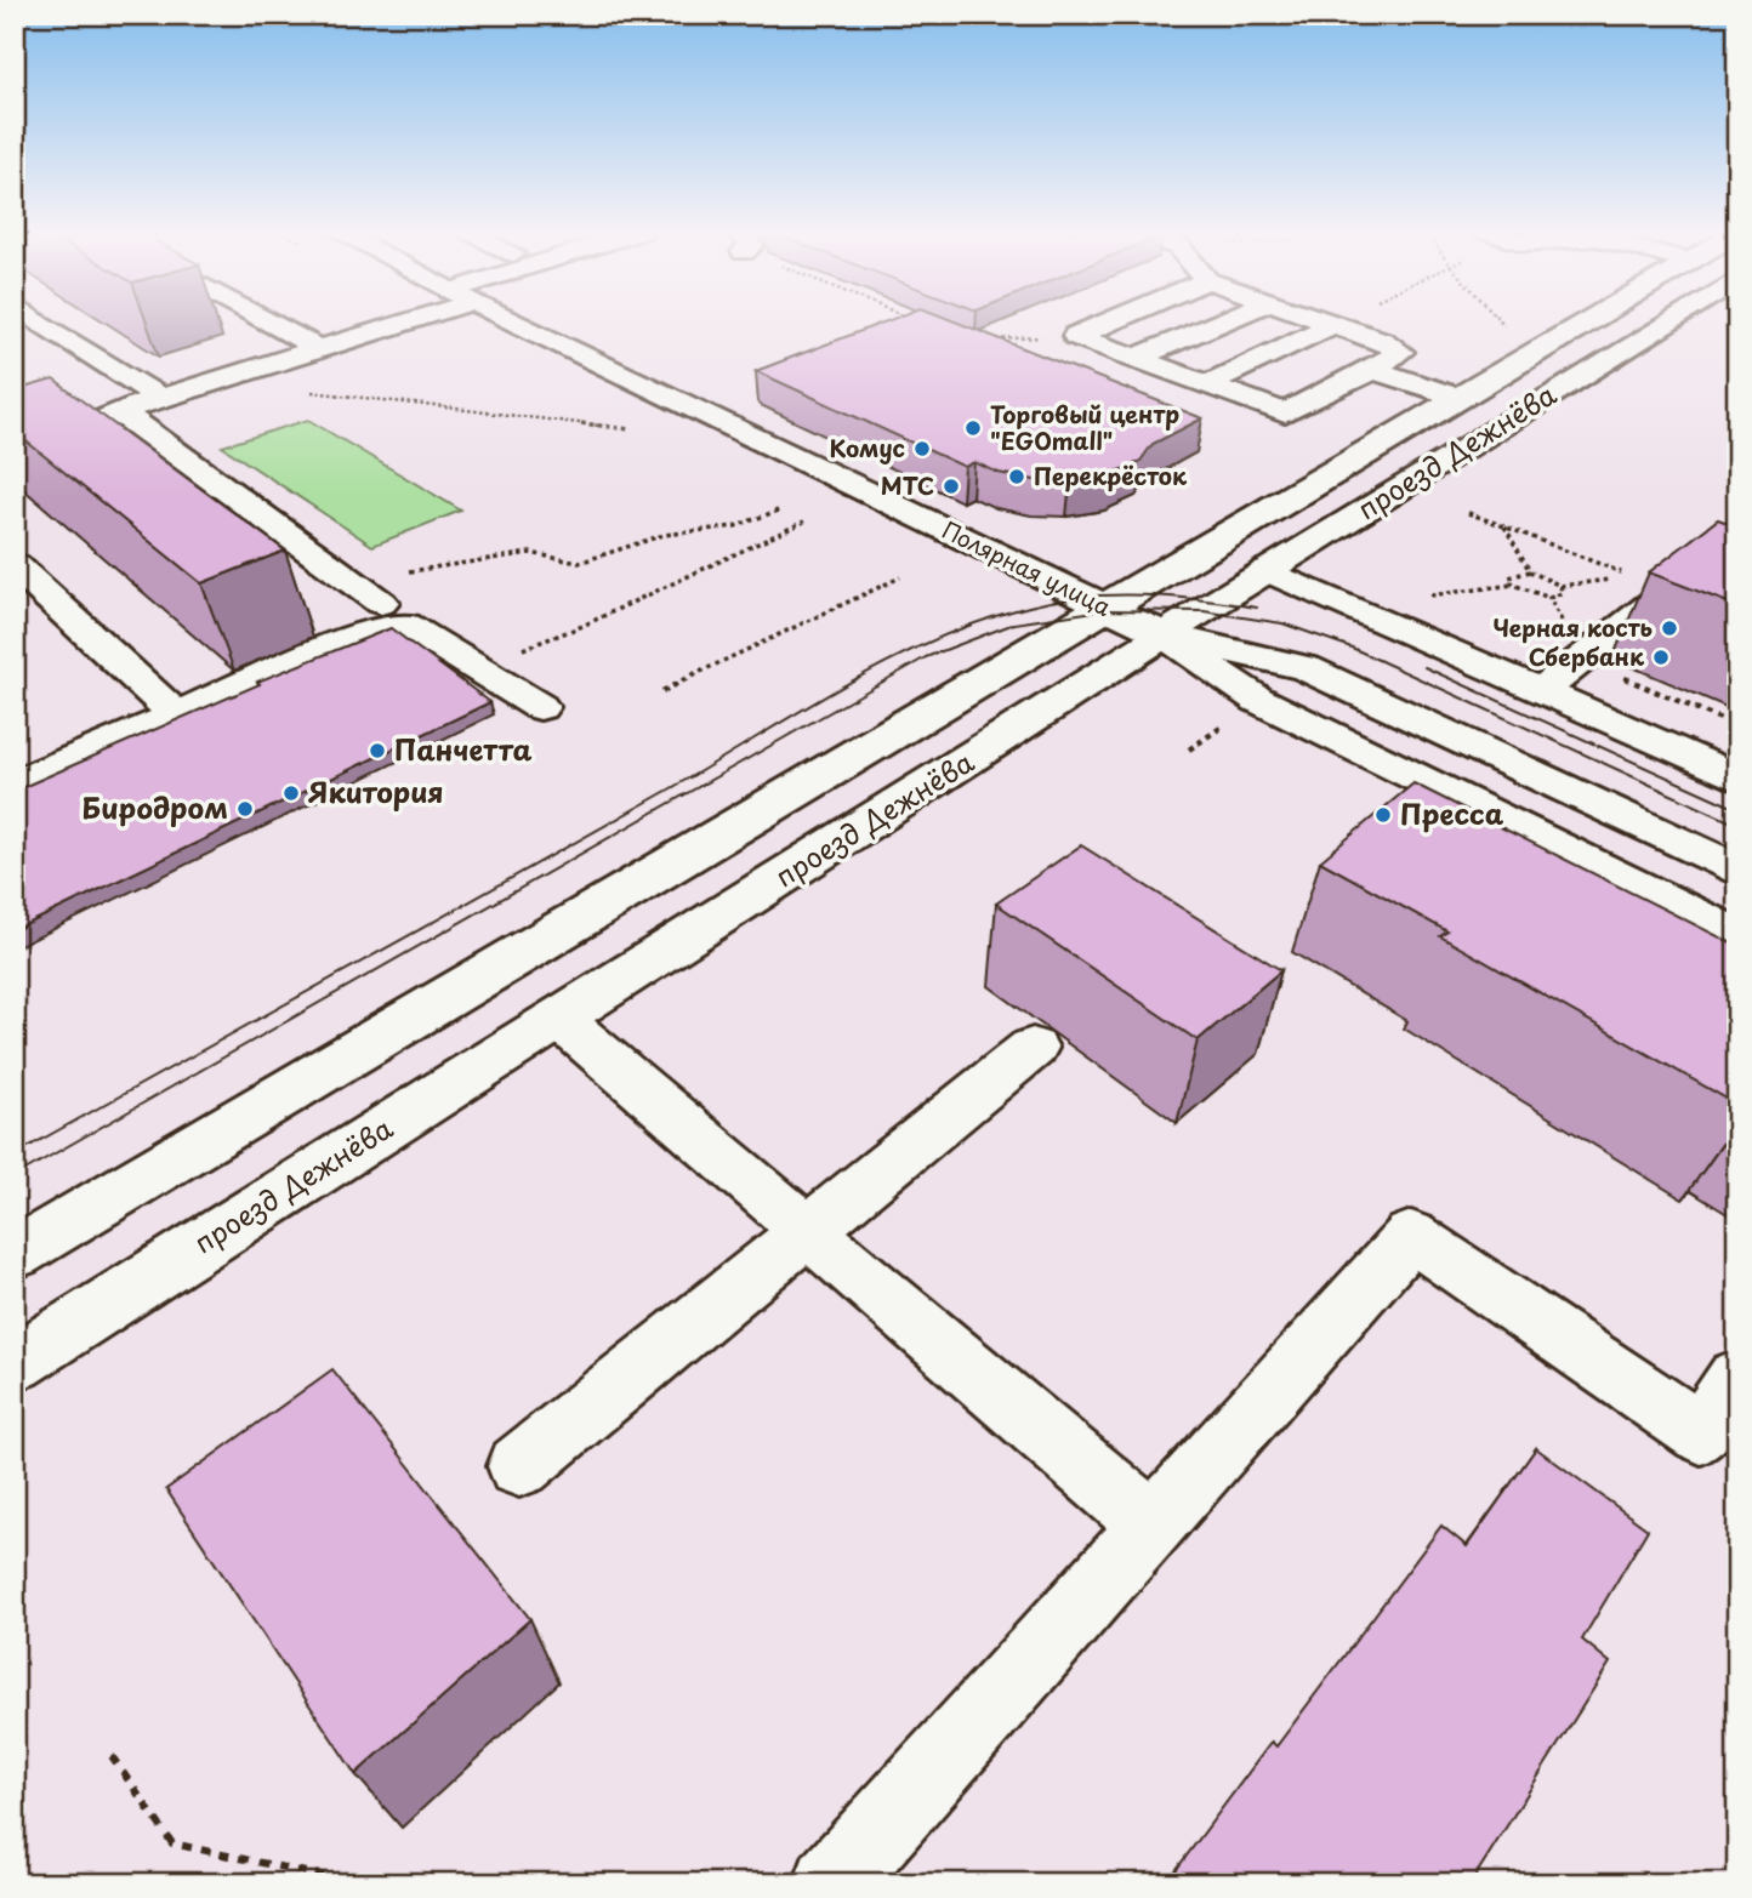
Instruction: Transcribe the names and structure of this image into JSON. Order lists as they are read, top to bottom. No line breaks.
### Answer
{"streets":{"main road":["проезд Дежнёва","Полярная улица"]},"crossings":[["проезд Дежнёва","Полярная улица"]],"places":["Торговый центр \"EGOmall\"","Комус","Перекрёсток","МТС","Черная кость","Сбербанк","Панчетта","Якитория","Биродром","Пресса"]}
